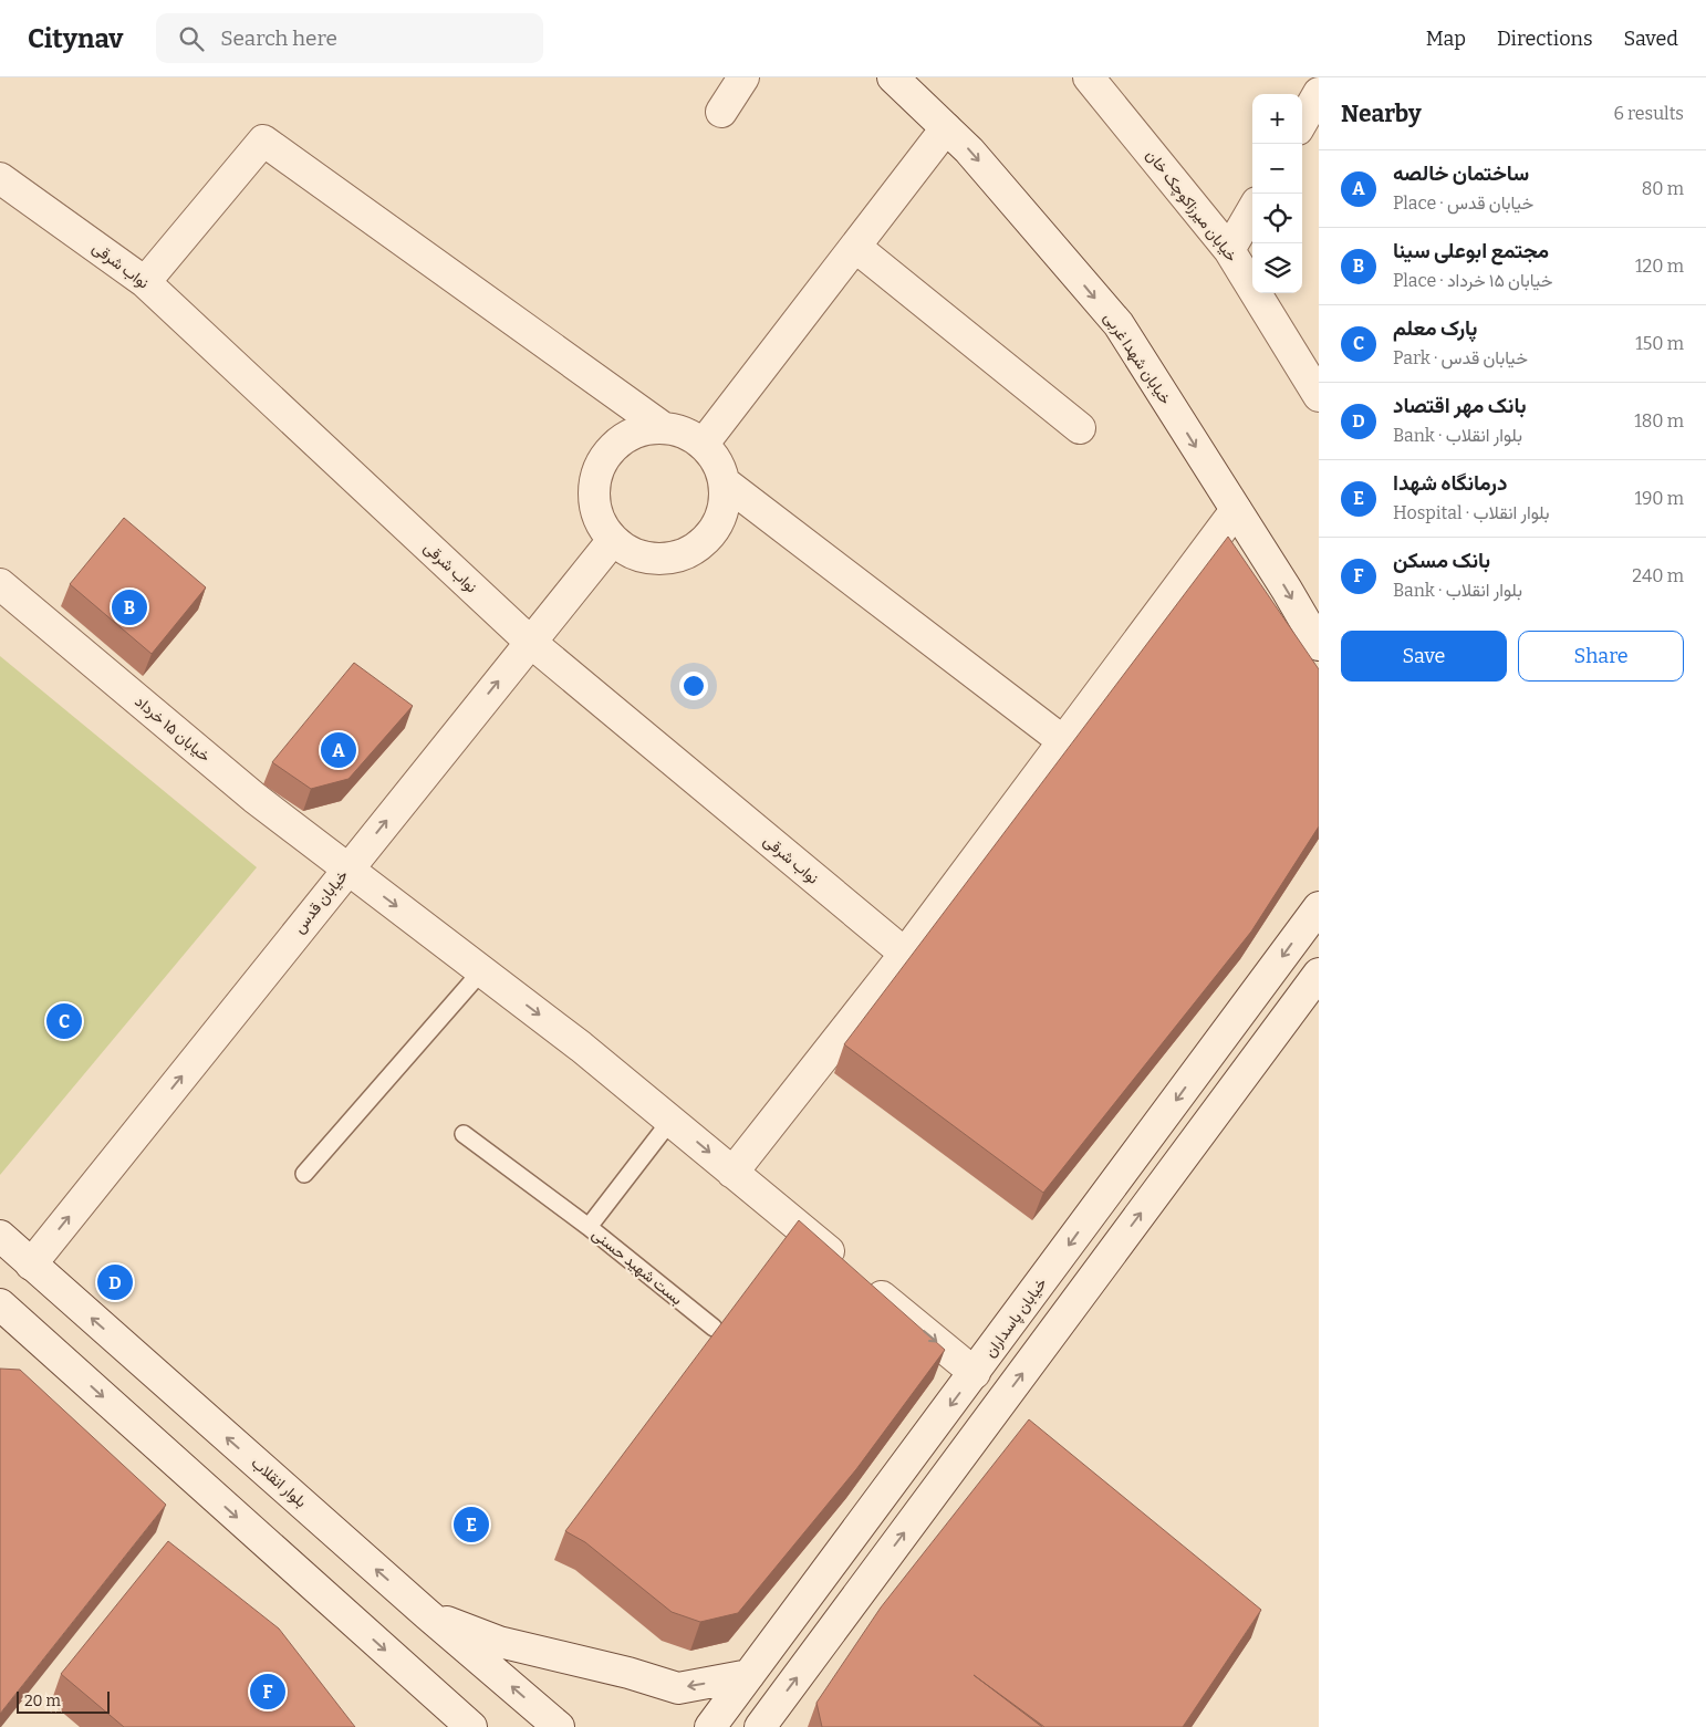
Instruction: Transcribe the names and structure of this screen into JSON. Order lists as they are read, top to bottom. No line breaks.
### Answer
{"streets":{"street":["خیابان میرزاکوچک خان","نواب شرقی","خیابان شهدا غربی","خیابان ۱۵ خرداد","خیابان قدس","خیابان پاسداران","بلوار انقلاب"],"lane":["بست شهید حسنی"]},"crossings":[["نواب شرقی","خیابان قدس"],["خیابان ۱۵ خرداد","خیابان قدس"],["خیابان ۱۵ خرداد","بست شهید حسنی"],["خیابان ۱۵ خرداد","خیابان پاسداران"],["خیابان قدس","بلوار انقلاب"]],"one_way":["خیابان ۱۵ خرداد","خیابان قدس"],"scale_bar":"20 m","page":{"header":"Citynav","search":"Search here","nav":["Map","Directions","Saved"],"heading":["Nearby","6 results"],"map_buttons":["+","−"],"list":[{"mark":"A","name":"ساختمان خالصه","note":"Place · خیابان قدس","value":"80 m"},{"mark":"B","name":"مجتمع ابوعلی سینا","note":"Place · خیابان ۱۵ خرداد","value":"120 m"},{"mark":"C","name":"پارک معلم","note":"Park · خیابان قدس","value":"150 m"},{"mark":"D","name":"بانک مهر اقتصاد","note":"Bank · بلوار انقلاب","value":"180 m"},{"mark":"E","name":"درمانگاه شهدا","note":"Hospital · بلوار انقلاب","value":"190 m"},{"mark":"F","name":"بانک مسکن","note":"Bank · بلوار انقلاب","value":"240 m"}],"pins":["B","A","C","D","E","F"],"buttons":["Save","Share"],"scale":"20 m"}}
